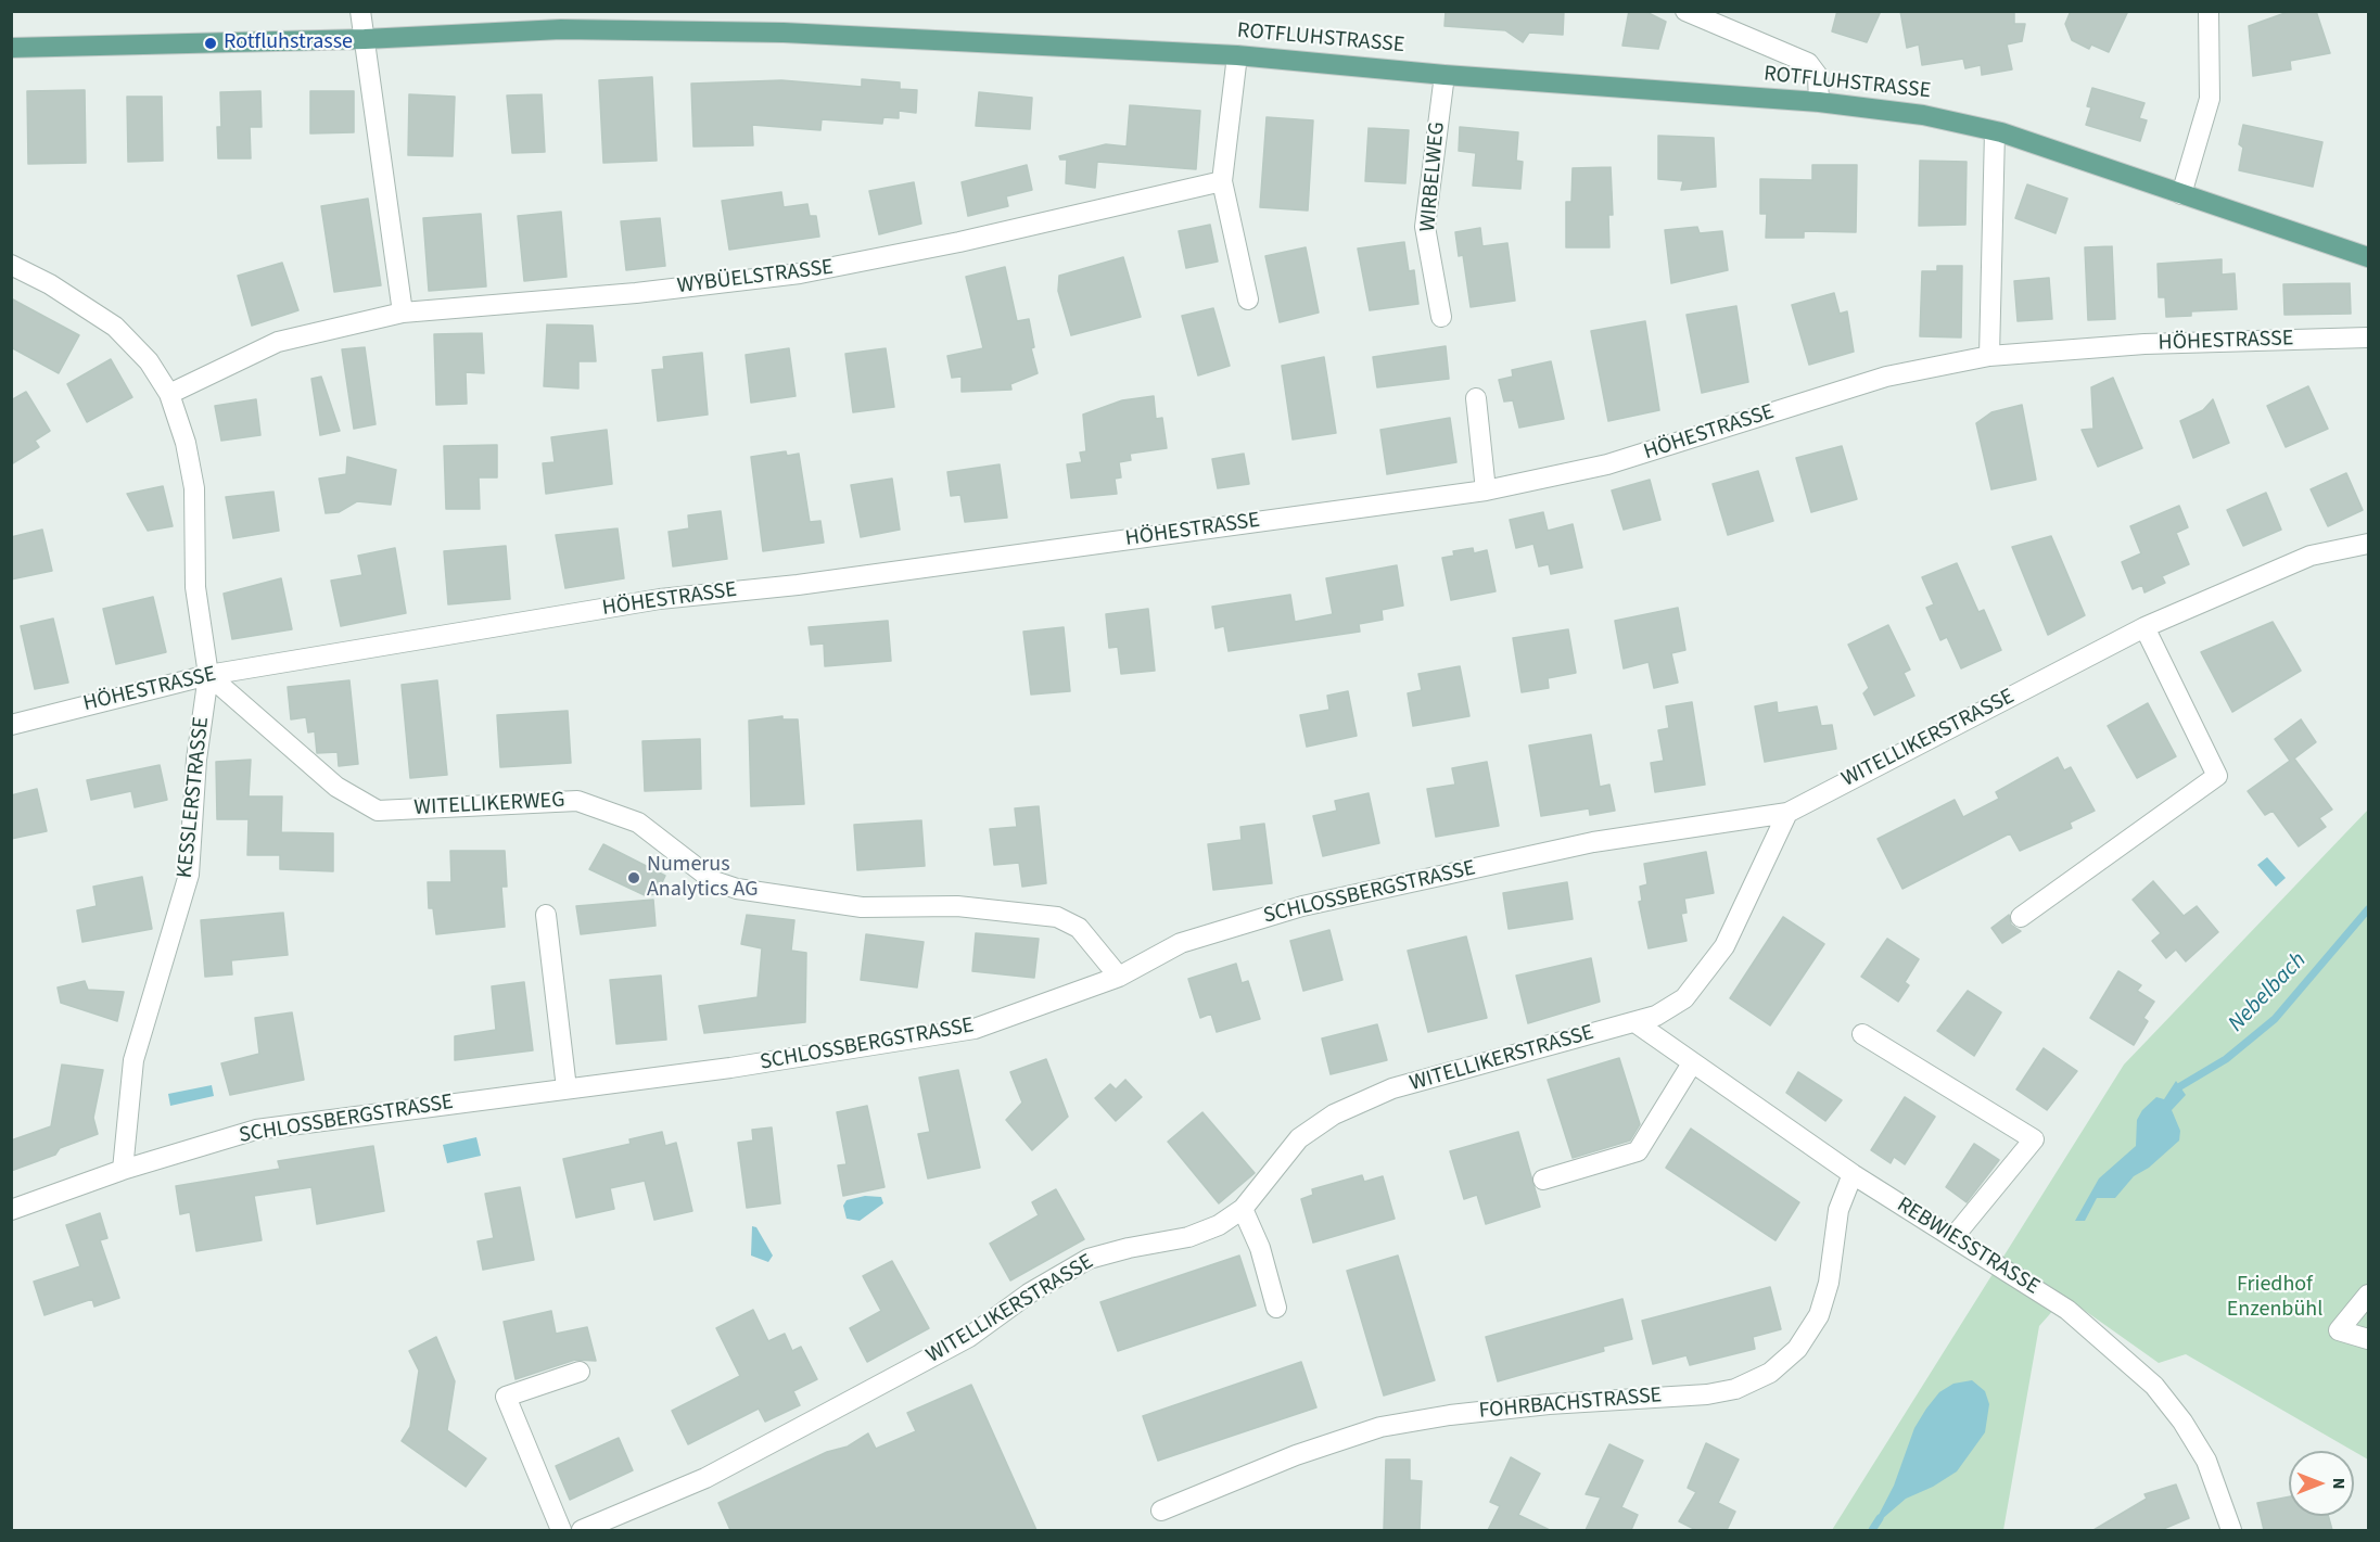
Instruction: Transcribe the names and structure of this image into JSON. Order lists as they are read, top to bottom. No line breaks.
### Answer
{"streets":{"main road":["ROTFLUHSTRASSE"],"street":["WIRBELWEG","WYBÜELSTRASSE","HÖHESTRASSE","WITELLIKERSTRASSE","KESSLERSTRASSE","WITELLIKERWEG","SCHLOSSBERGSTRASSE","REBWIESSTRASSE","FOHRBACHSTRASSE"]},"crossings":[["ROTFLUHSTRASSE","WIRBELWEG"],["WYBÜELSTRASSE","KESSLERSTRASSE"],["HÖHESTRASSE","KESSLERSTRASSE"],["HÖHESTRASSE","WITELLIKERWEG"],["WITELLIKERSTRASSE","SCHLOSSBERGSTRASSE"],["WITELLIKERSTRASSE","REBWIESSTRASSE"],["KESSLERSTRASSE","WITELLIKERWEG"],["KESSLERSTRASSE","SCHLOSSBERGSTRASSE"],["WITELLIKERWEG","SCHLOSSBERGSTRASSE"],["REBWIESSTRASSE","FOHRBACHSTRASSE"]],"water":["Nebelbach"],"parks":["Friedhof Enzenbühl"],"places":["Rotfluhstrasse","Numerus Analytics AG"],"north":"right"}
